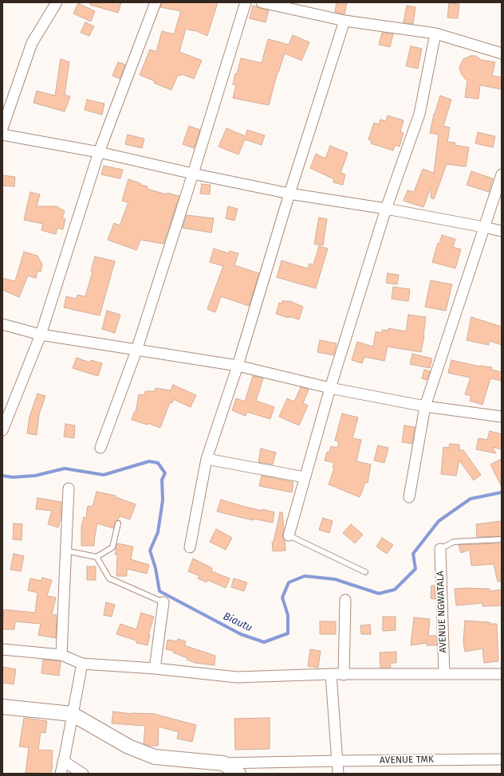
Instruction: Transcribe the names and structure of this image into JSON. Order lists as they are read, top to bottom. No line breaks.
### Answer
{"streets":{"street":["AVENUE NGWATALA","AVENUE TMK"]},"water":["Biautu"]}
